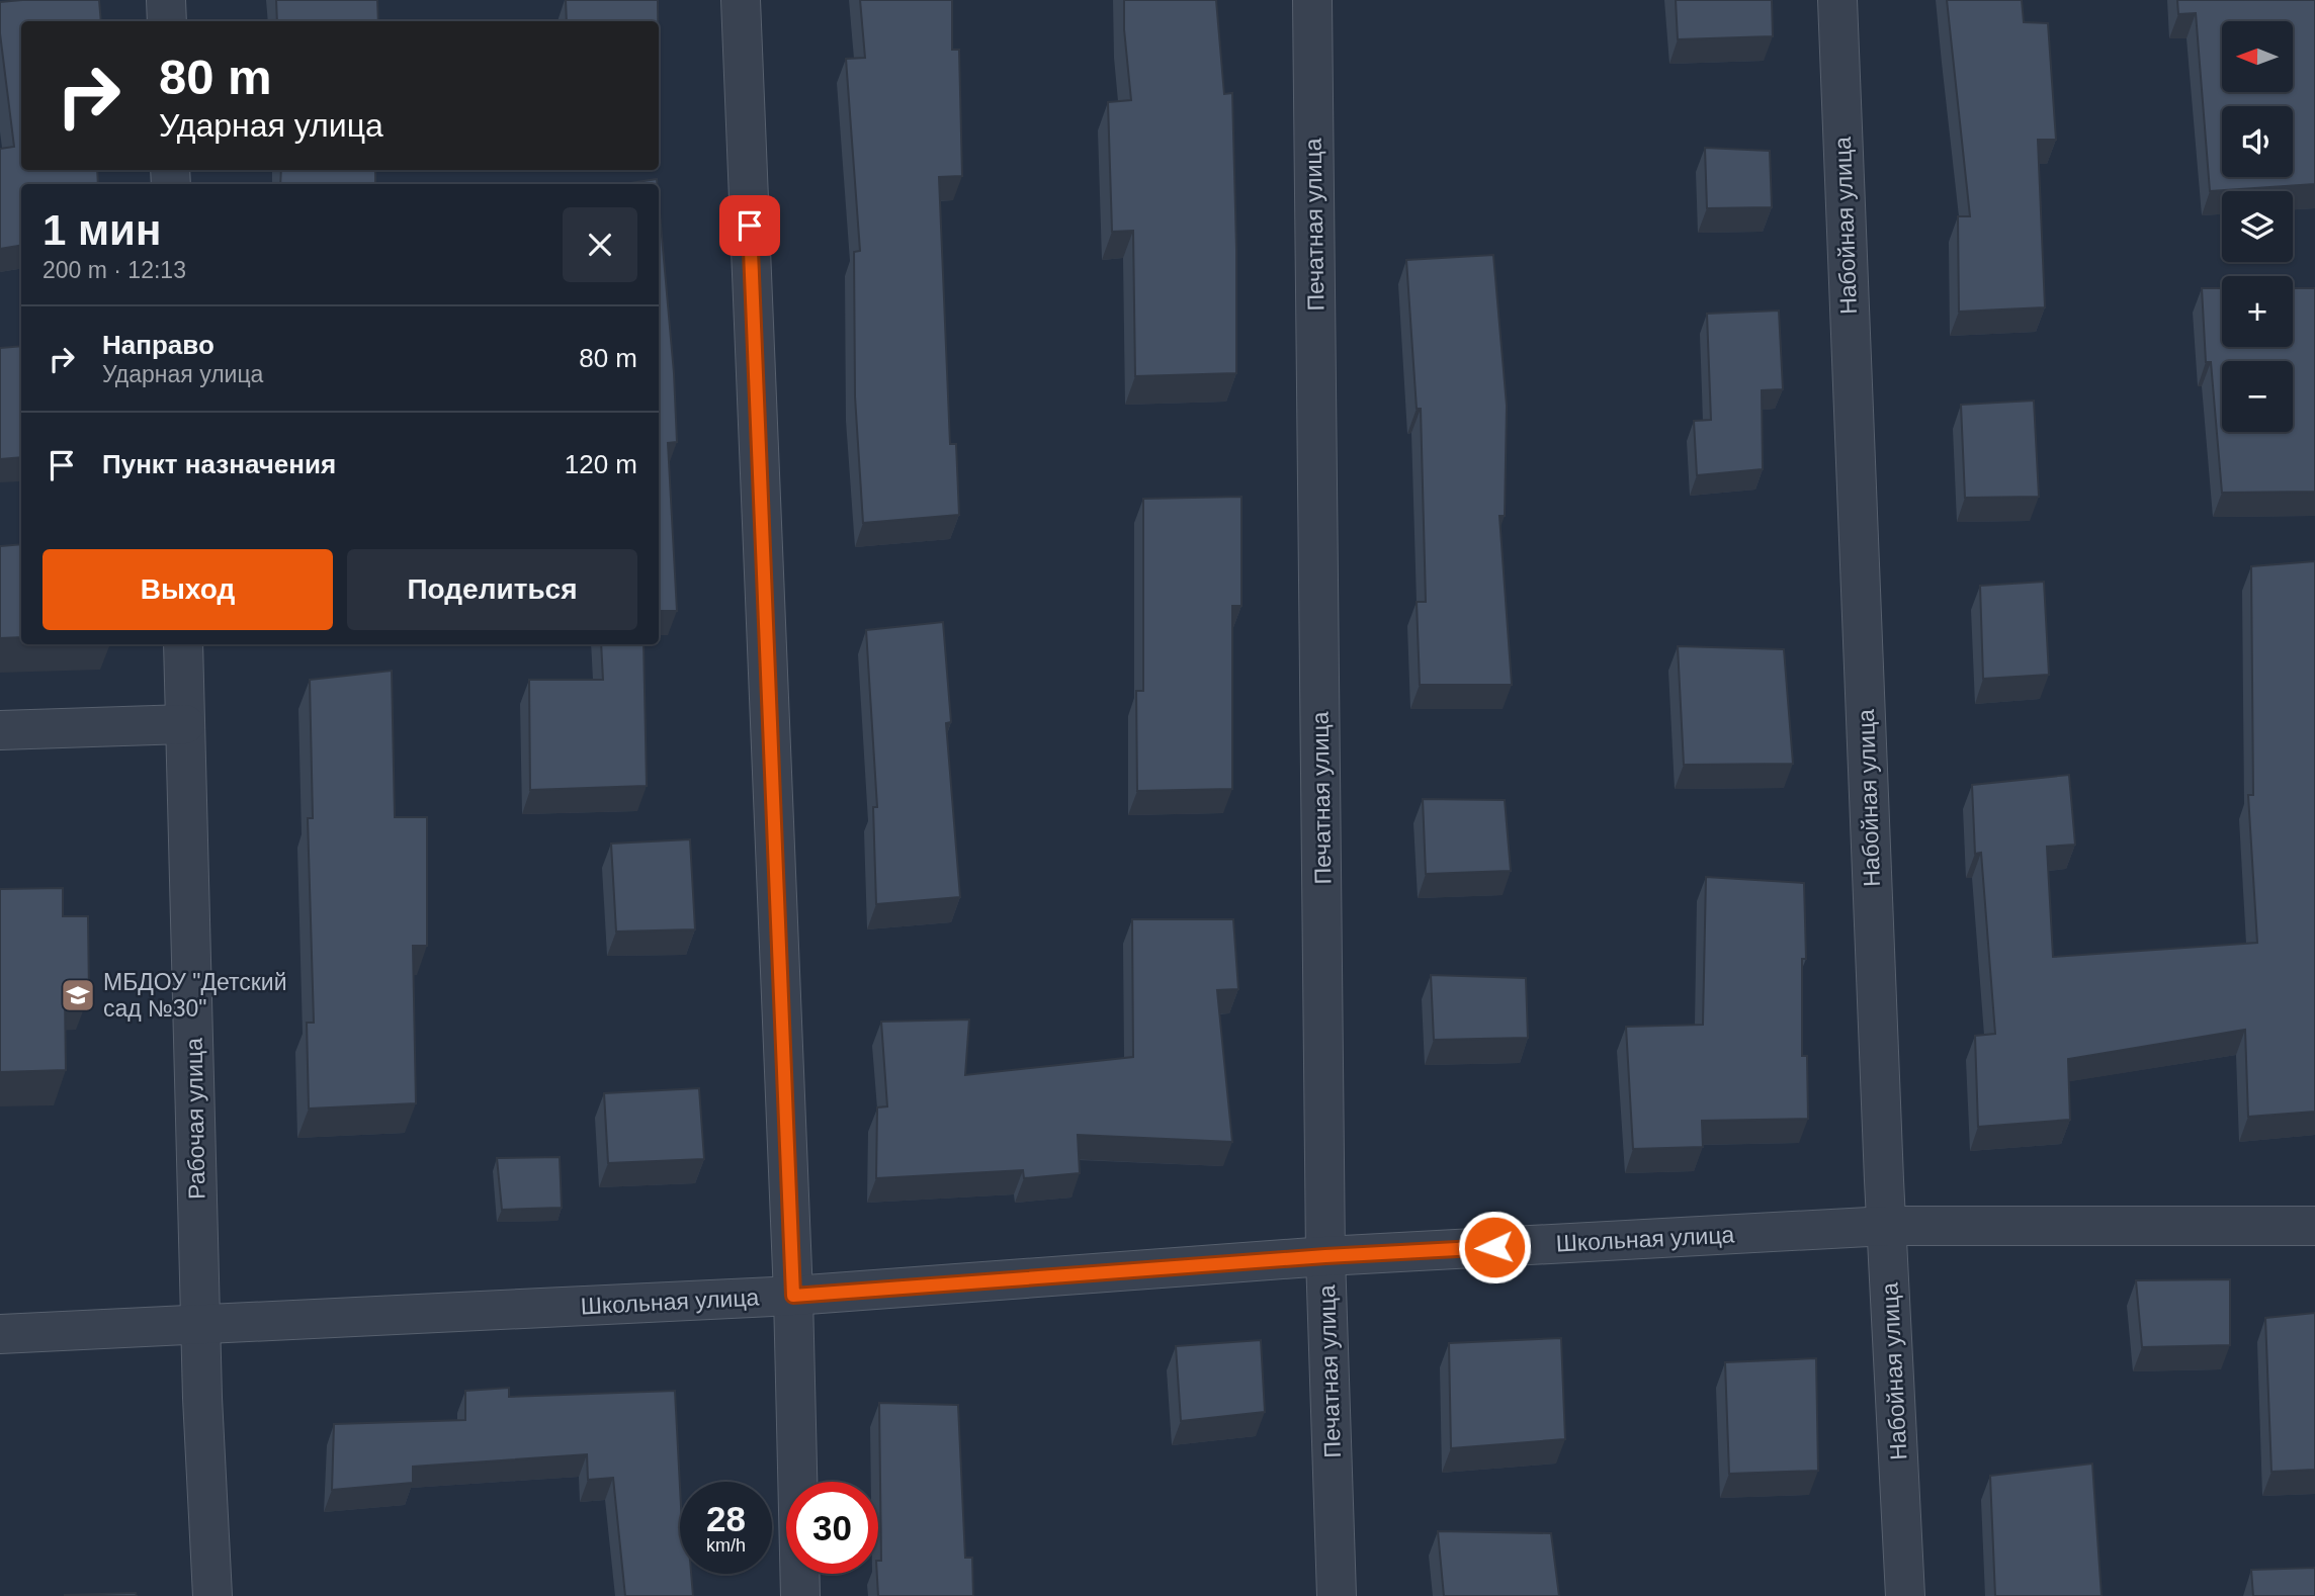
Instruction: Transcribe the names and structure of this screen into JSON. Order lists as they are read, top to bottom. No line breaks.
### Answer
{"streets":{"street":["Печатная улица","Набойная улица","Рабочая улица","Школьная улица"]},"crossings":[["Печатная улица","Школьная улица"],["Набойная улица","Школьная улица"],["Рабочая улица","Школьная улица"]],"places":{"school or university":["МБДОУ \"Детский сад №30\""]},"north":"left","page":{"map_buttons":["+","−"],"turn":["80 m","Ударная улица"],"heading":["1 мин","200 m · 12:13"],"list":[{"name":"Направо","note":"Ударная улица","value":"80 m"},{"name":"Пункт назначения","value":"120 m"}],"buttons":["Выход","Поделиться"],"speed":"28 km/h","limit":"30"}}
